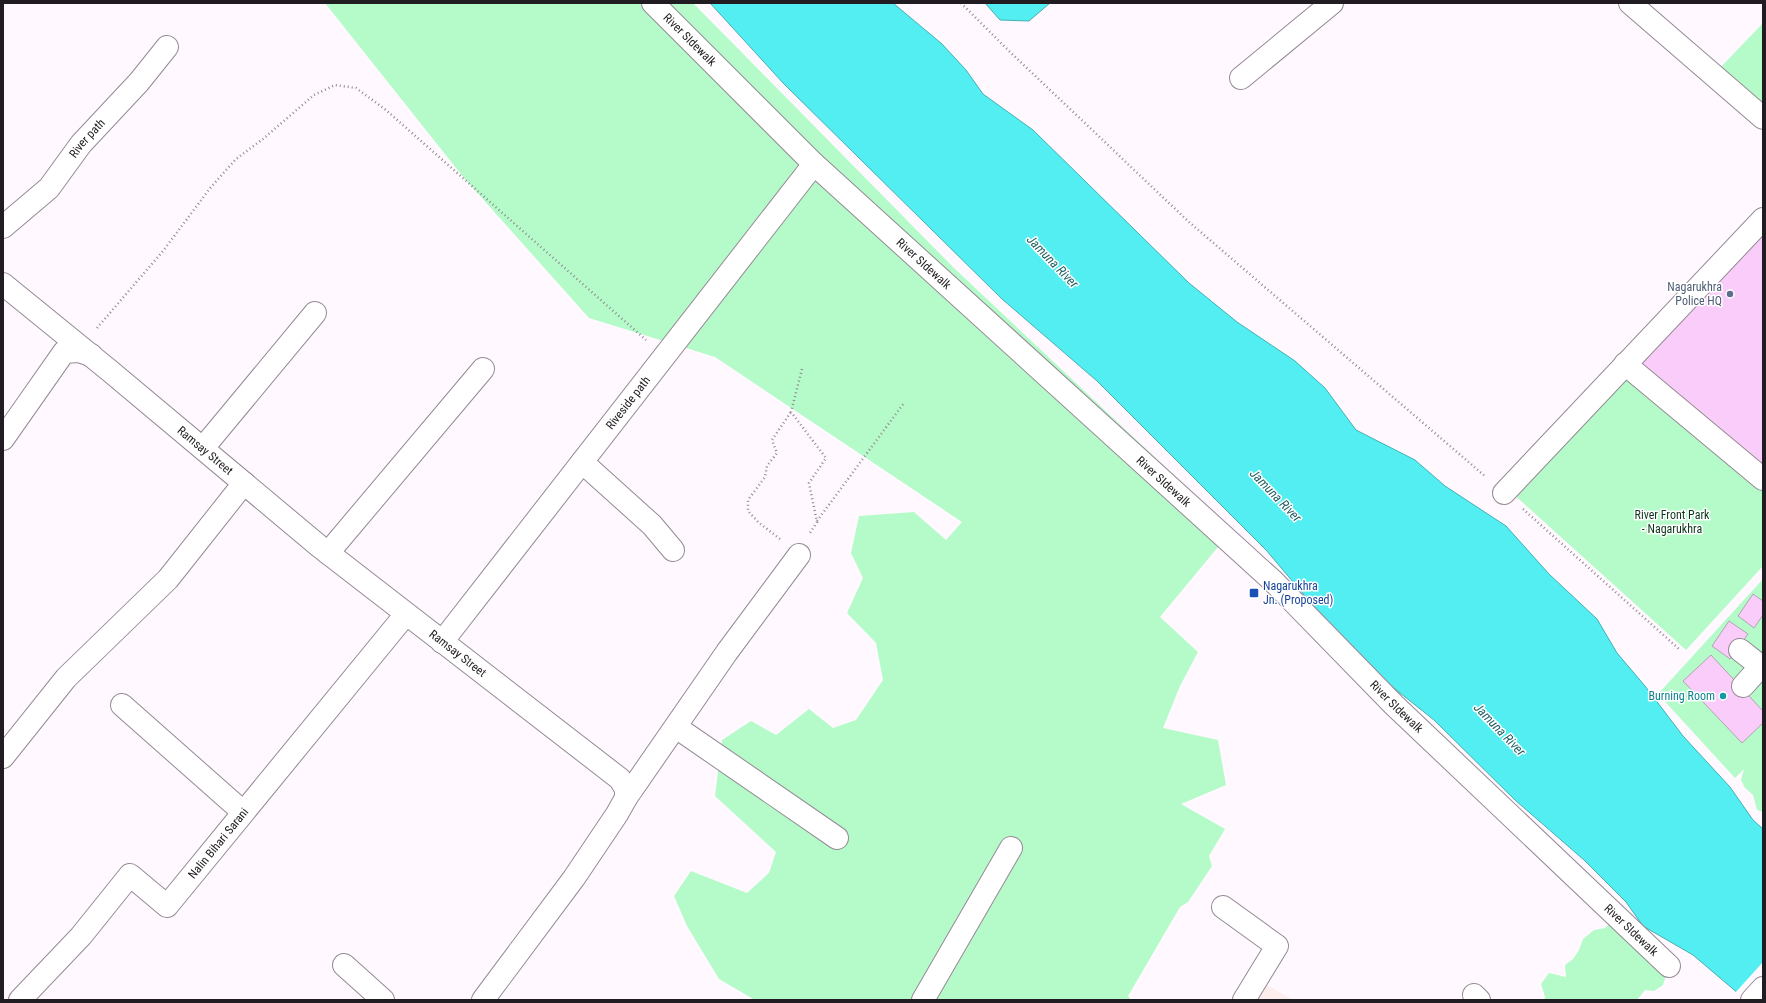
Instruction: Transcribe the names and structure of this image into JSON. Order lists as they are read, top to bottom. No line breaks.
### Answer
{"streets":{"street":["River SIdewalk","River path","Riveside path","Ramsay Street","Nalin Bihari Sarani"]},"crossings":[["River SIdewalk","Riveside path"],["Riveside path","Ramsay Street"],["Ramsay Street","Nalin Bihari Sarani"]],"water":["Jamuna River"],"parks":["River Front Park - Nagarukhra"],"places":{"other":["Nagarukhra Police HQ","Burning Room"],"transit":["Nagarukhra Jn. (Proposed)"]}}
